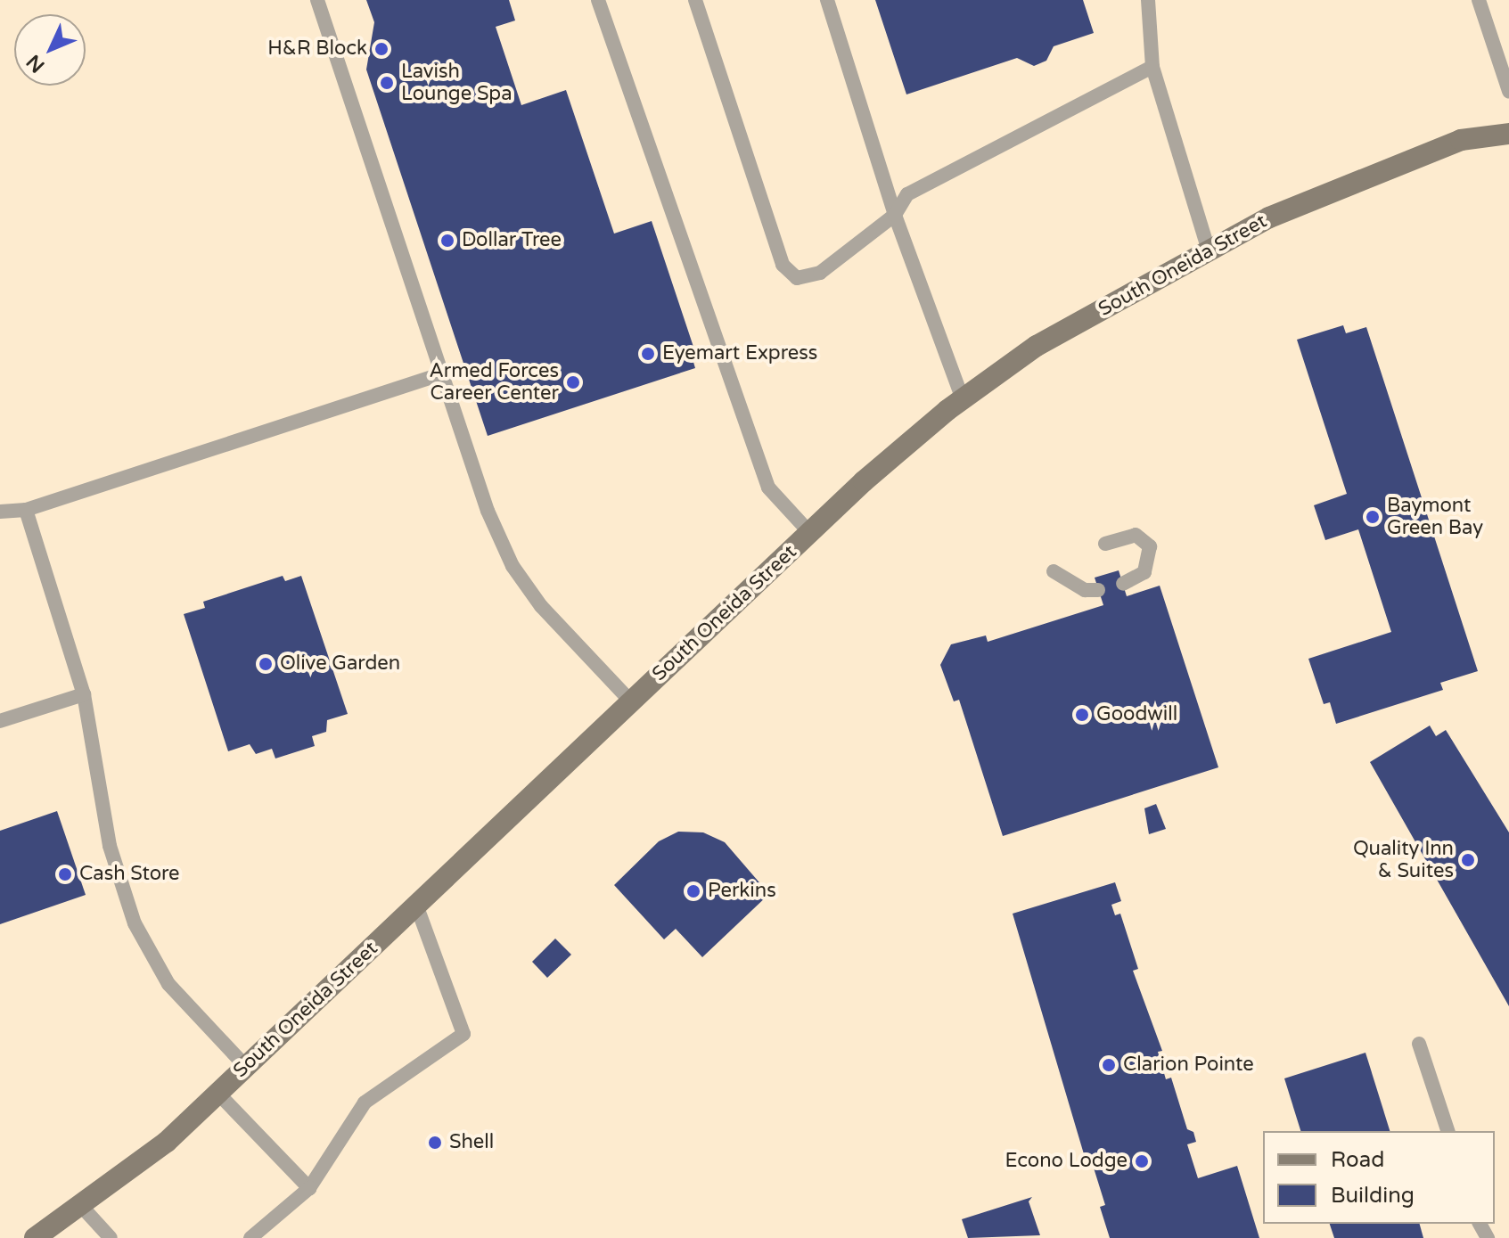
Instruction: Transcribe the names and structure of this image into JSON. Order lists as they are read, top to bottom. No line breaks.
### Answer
{"streets":{"street":["South Oneida Street"]},"places":["H&R Block","Lavish Lounge Spa","Dollar Tree","Eyemart Express","Armed Forces Career Center","Baymont Green Bay","Olive Garden","Goodwill","Quality Inn & Suites","Cash Store","Perkins","Clarion Pointe","Shell","Econo Lodge"],"legend":["Road","Building"],"north":"bottom left"}
